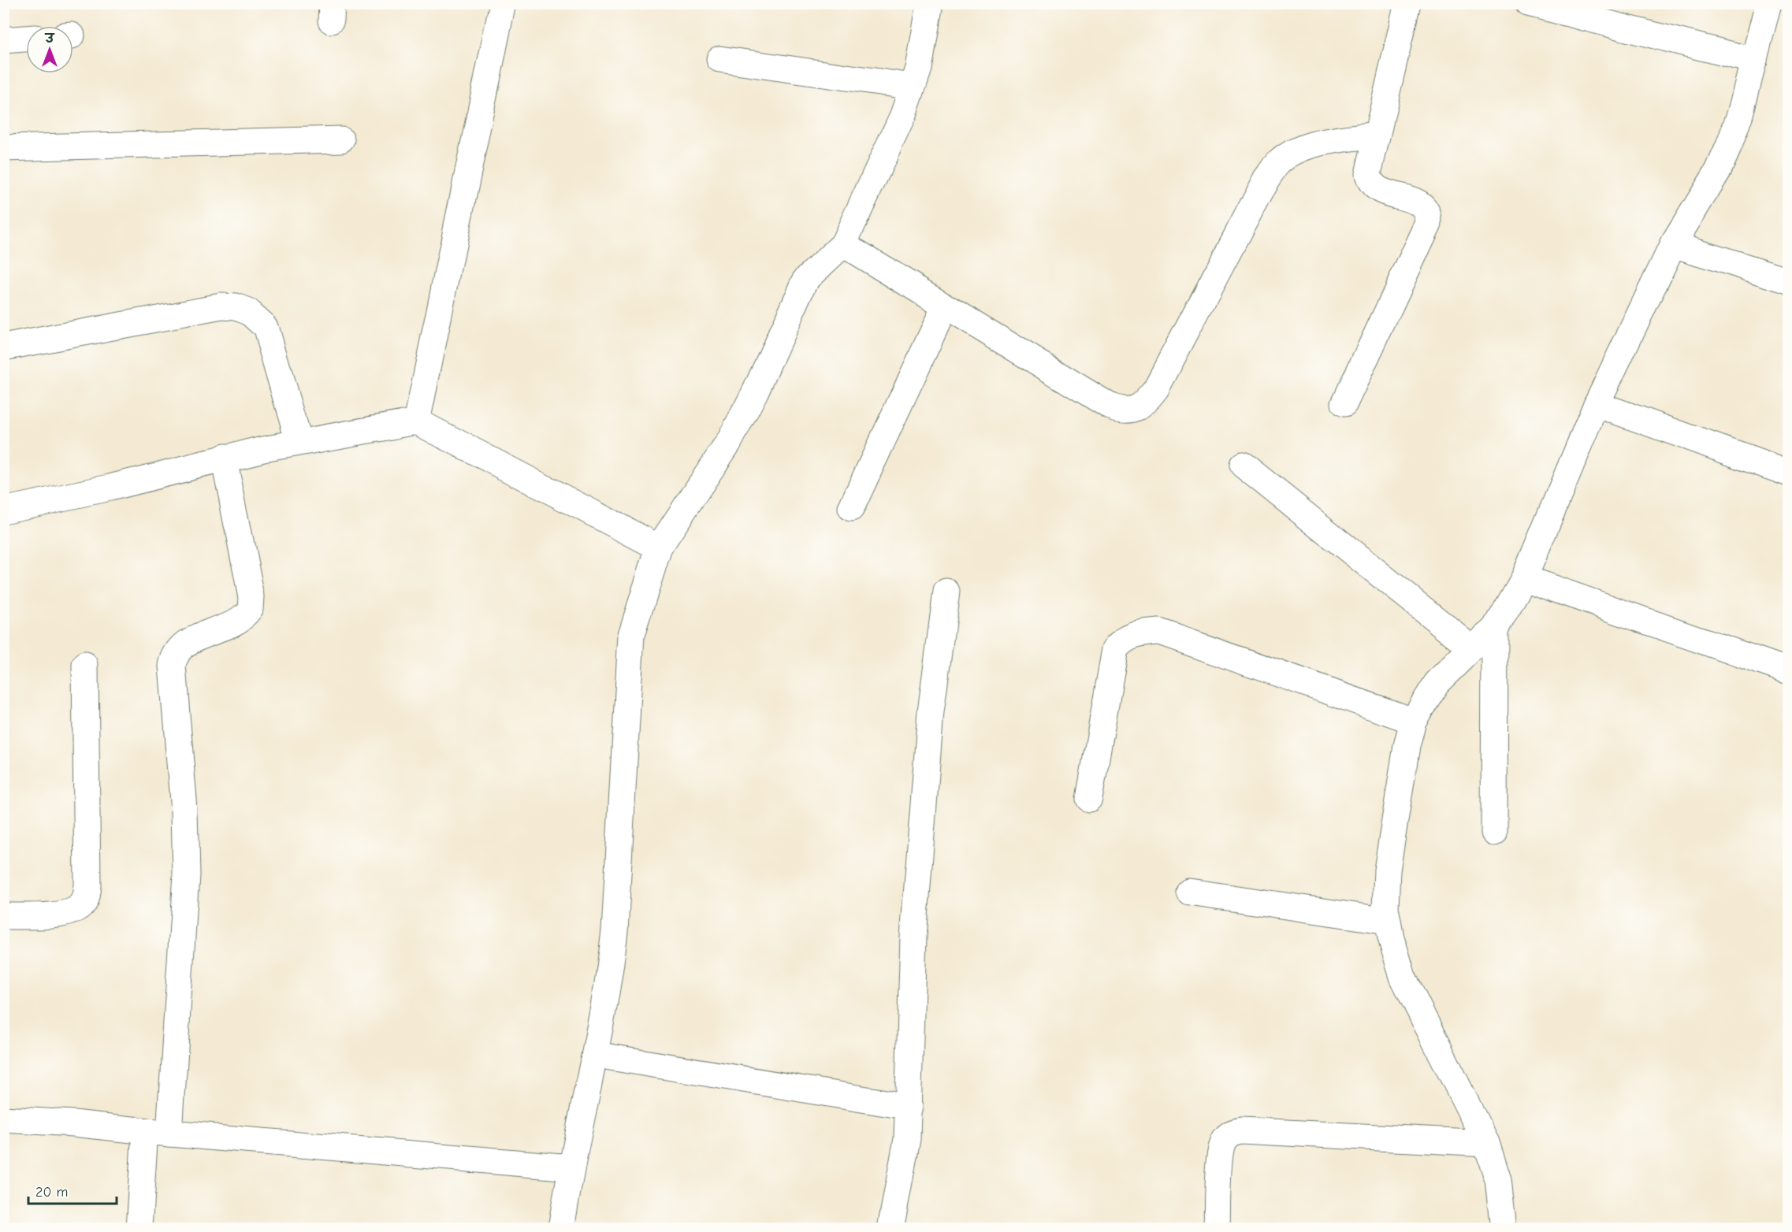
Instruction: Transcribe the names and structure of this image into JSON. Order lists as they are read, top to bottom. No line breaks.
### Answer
{"scale_bar":"20 m","north":"top"}
